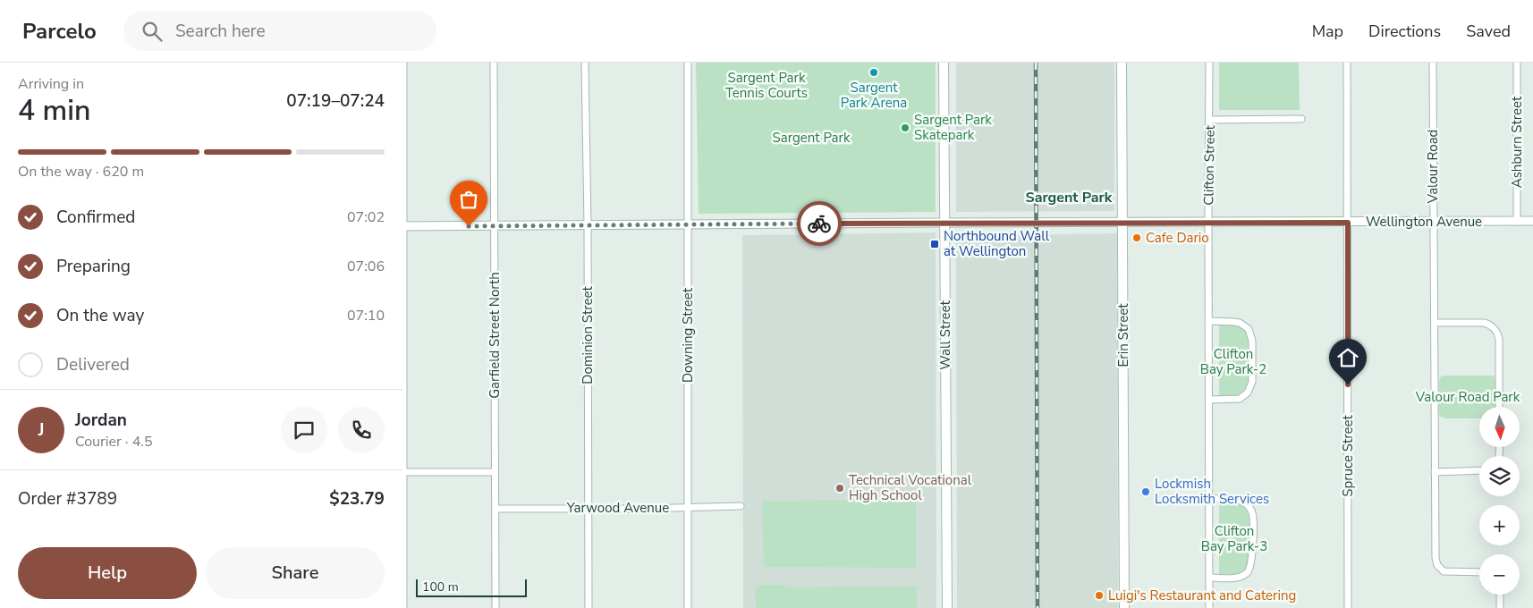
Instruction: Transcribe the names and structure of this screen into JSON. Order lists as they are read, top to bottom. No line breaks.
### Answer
{"streets":{"main road":["Wall Street","Erin Street"],"street":["Ashburn Street","Clifton Street","Valour Road","Wellington Avenue","Garfield Street North","Dominion Street","Downing Street","Spruce Street","Yarwood Avenue"]},"crossings":[["Ashburn Street","Wellington Avenue"],["Clifton Street","Wellington Avenue"],["Valour Road","Wellington Avenue"],["Wellington Avenue","Garfield Street North"],["Wellington Avenue","Dominion Street"],["Wellington Avenue","Downing Street"],["Wellington Avenue","Wall Street"],["Wellington Avenue","Erin Street"],["Wellington Avenue","Spruce Street"],["Garfield Street North","Yarwood Avenue"],["Dominion Street","Yarwood Avenue"],["Downing Street","Yarwood Avenue"]],"districts":["Sargent Park"],"parks":["Sargent Park Tennis Courts","Sargent Park","Clifton Bay Park-2","Valour Road Park","Clifton Bay Park-3"],"places":{"other":["Sargent Park Arena","Sargent Park Skatepark","Cafe Dario","Technical Vocational High School","Lockmish Locksmith Services","Luigi's Restaurant and Catering"],"transit":["Northbound Wall at Wellington"]},"scale_bar":"100 m","north":"bottom","page":{"header":"Parcelo","search":"Search here","nav":["Map","Directions","Saved"],"heading":["4 min","Arriving in","07:19–07:24"],"panel":["Jordan","Courier · 4.5","Order #3789","$23.79"],"bar":"On the way · 620 m","list":[["Confirmed","07:02"],["Preparing","07:06"],["On the way","07:10"],"Delivered"],"round":"J","map_buttons":["+","−"],"buttons":["Help","Share"],"scale":"100 m"}}
